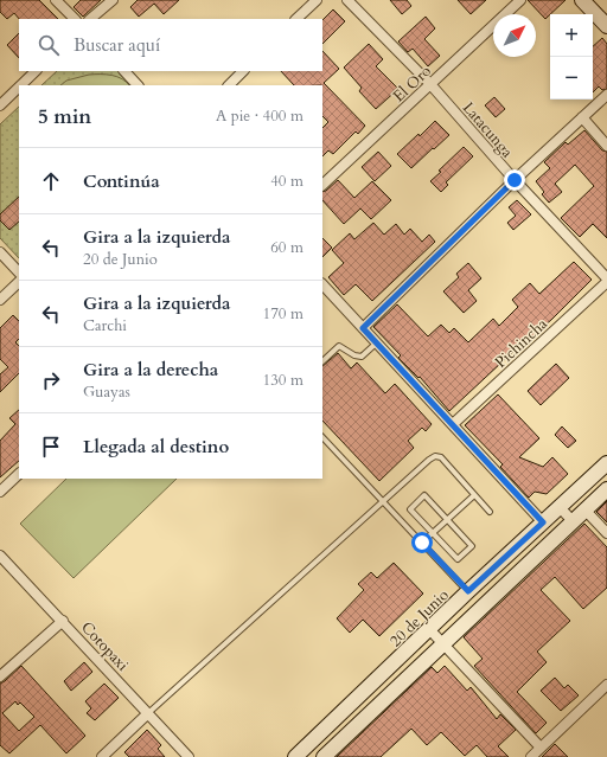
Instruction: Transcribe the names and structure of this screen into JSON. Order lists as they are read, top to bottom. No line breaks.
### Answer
{"streets":{"street":["El Oro","Latacunga","Pichincha","20 de Junio","Cotopaxi"]},"crossings":[["El Oro","Latacunga"]],"north":"top right","page":{"map_buttons":["+","−"],"search":"Buscar aquí","heading":["5 min","A pie · 400 m"],"list":[["Continúa","40 m"],["Gira a la izquierda","20 de Junio","60 m"],["Gira a la izquierda","Carchi","170 m"],["Gira a la derecha","Guayas","130 m"],"Llegada al destino"]}}
